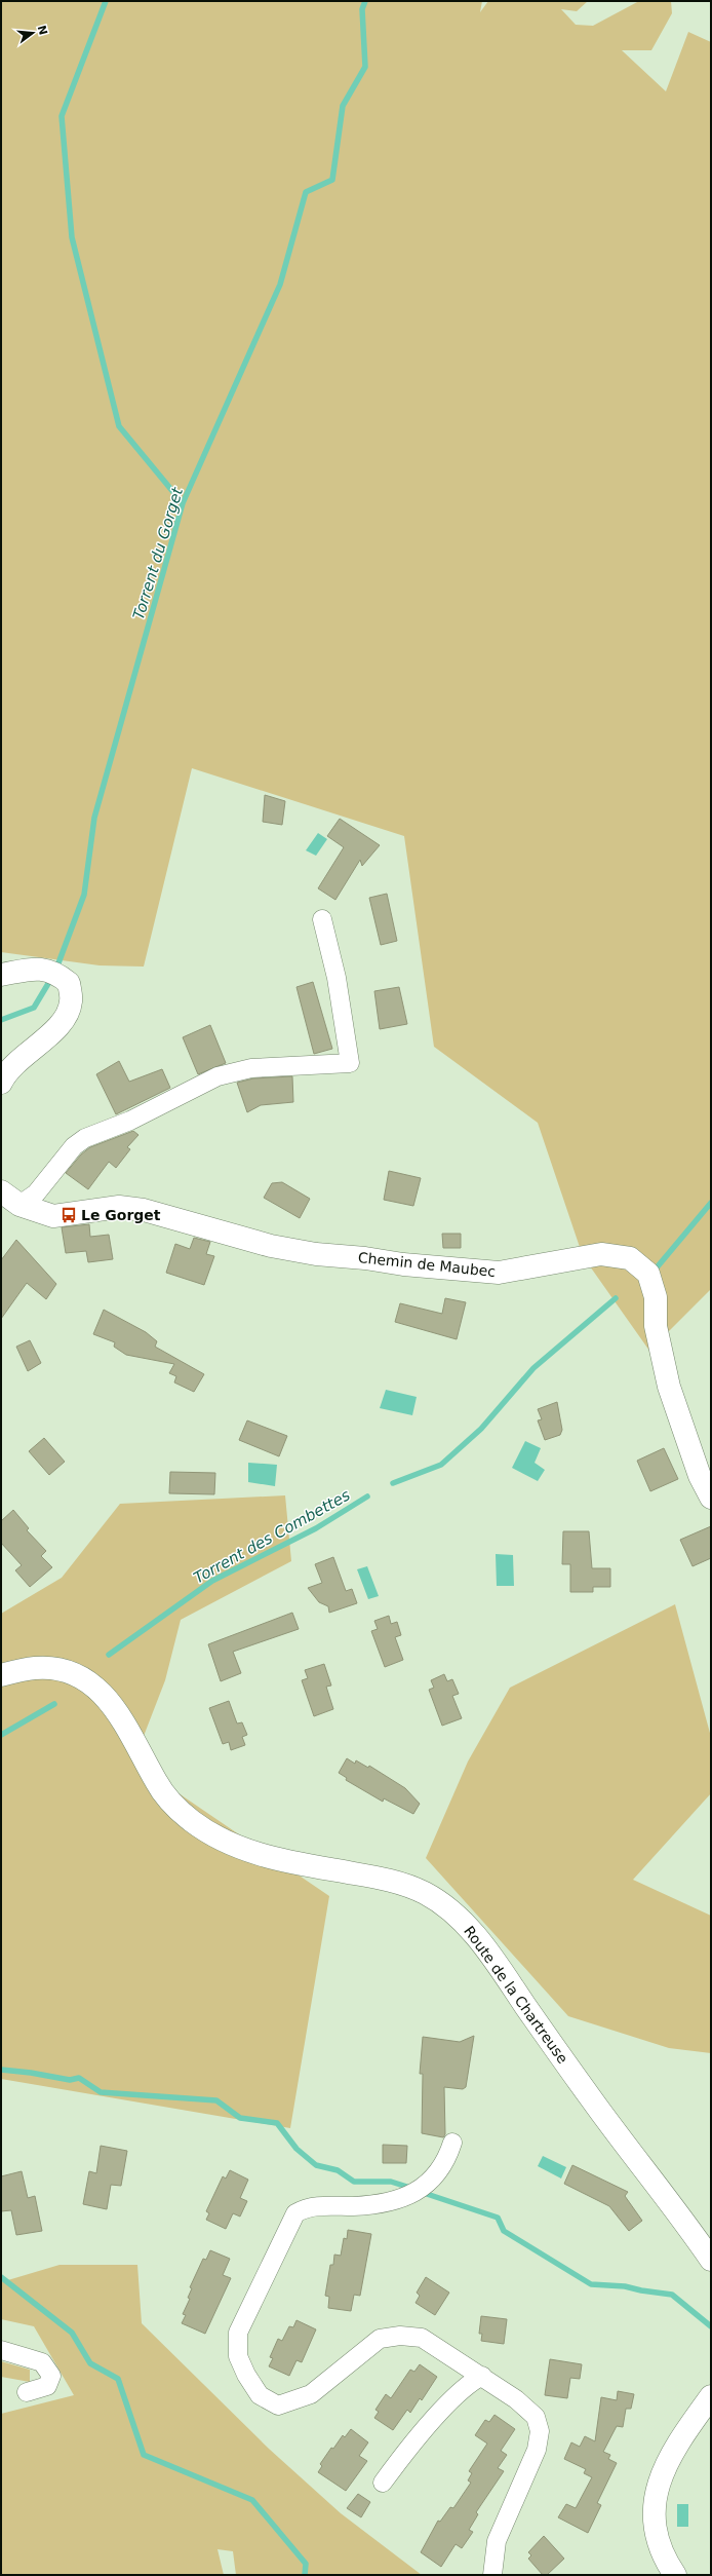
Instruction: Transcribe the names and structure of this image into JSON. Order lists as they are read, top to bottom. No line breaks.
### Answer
{"streets":{"main road":["Chemin de Maubec","Route de la Chartreuse"]},"water":["Torrent du Gorget","Torrent des Combettes"],"places":{"bus stop":["Le Gorget"]},"north":"right"}
